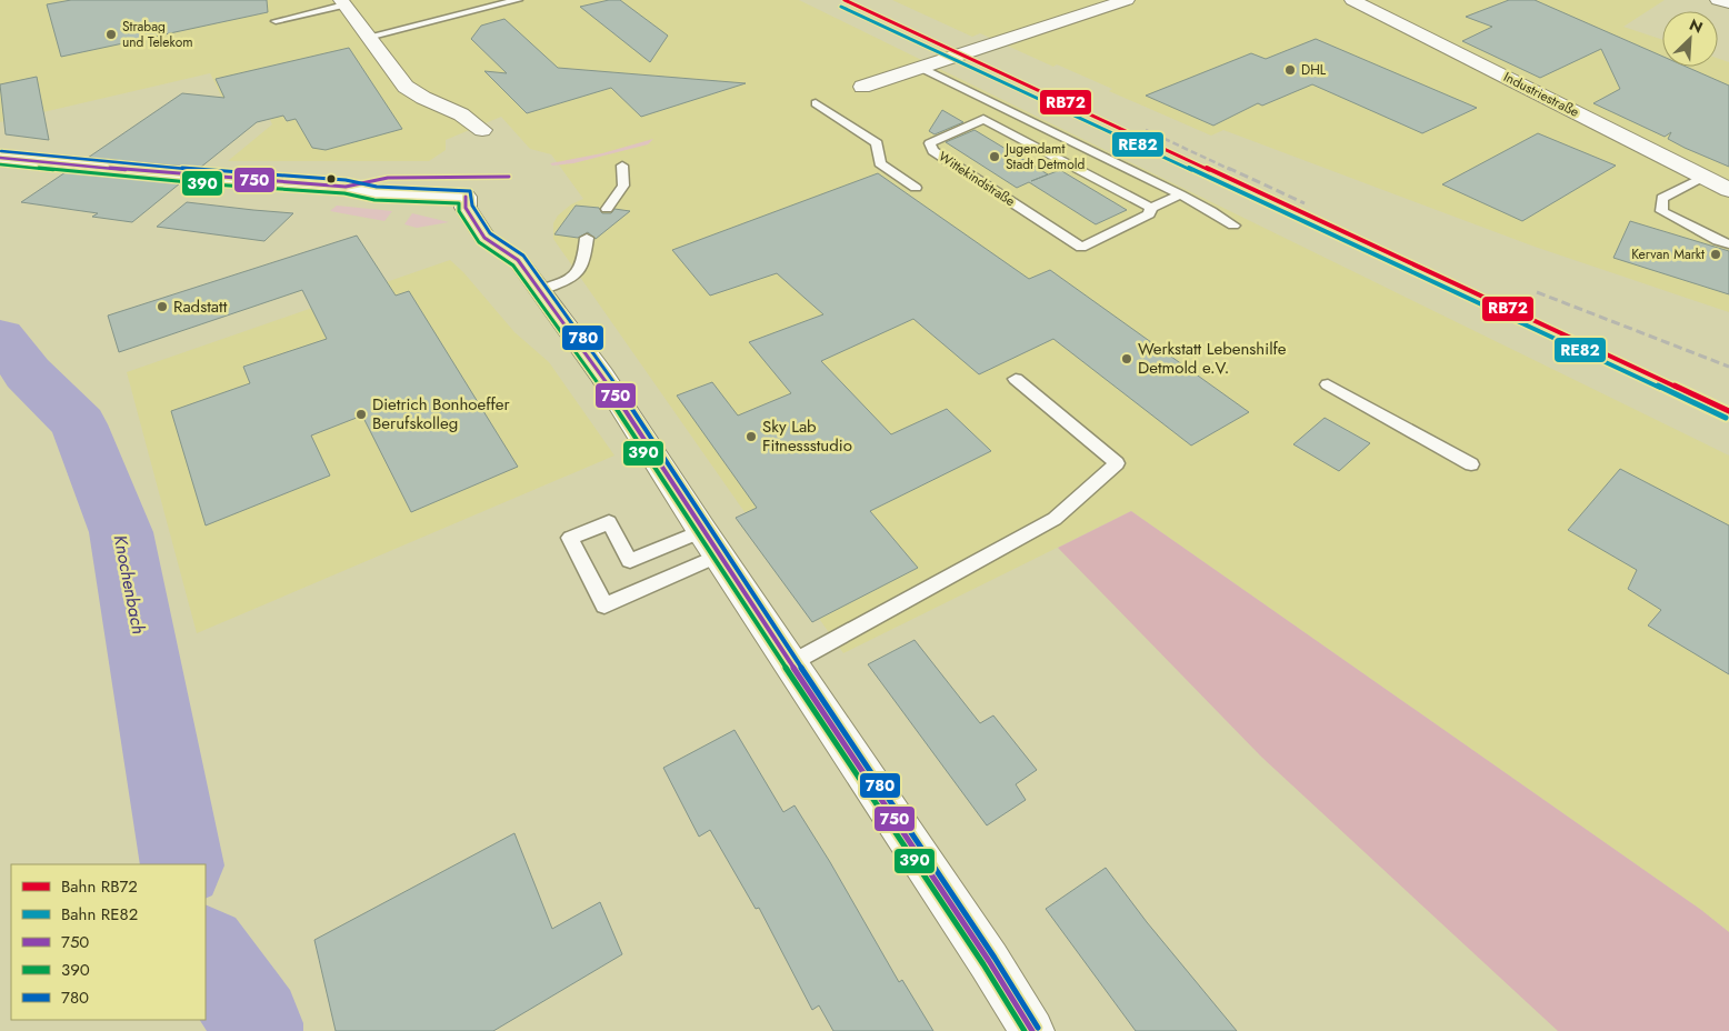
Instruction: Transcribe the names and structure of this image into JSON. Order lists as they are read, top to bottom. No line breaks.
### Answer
{"streets":{"street":["Industriestraße"],"lane":["Wittekindstraße"]},"water":["Knochenbach"],"places":["Strabag und Telekom","DHL","Jugendamt Stadt Detmold","Kervan Markt","Radstatt","Werkstatt Lebenshilfe Detmold e.V.","Dietrich Bonhoeffer Berufskolleg","Sky Lab Fitnessstudio"],"lines":["rail line RB72","rail line RE82","transit line 780","transit line 750","transit line 390"],"legend":["Bahn RB72","Bahn RE82","750","390","780"],"north":"top right"}
